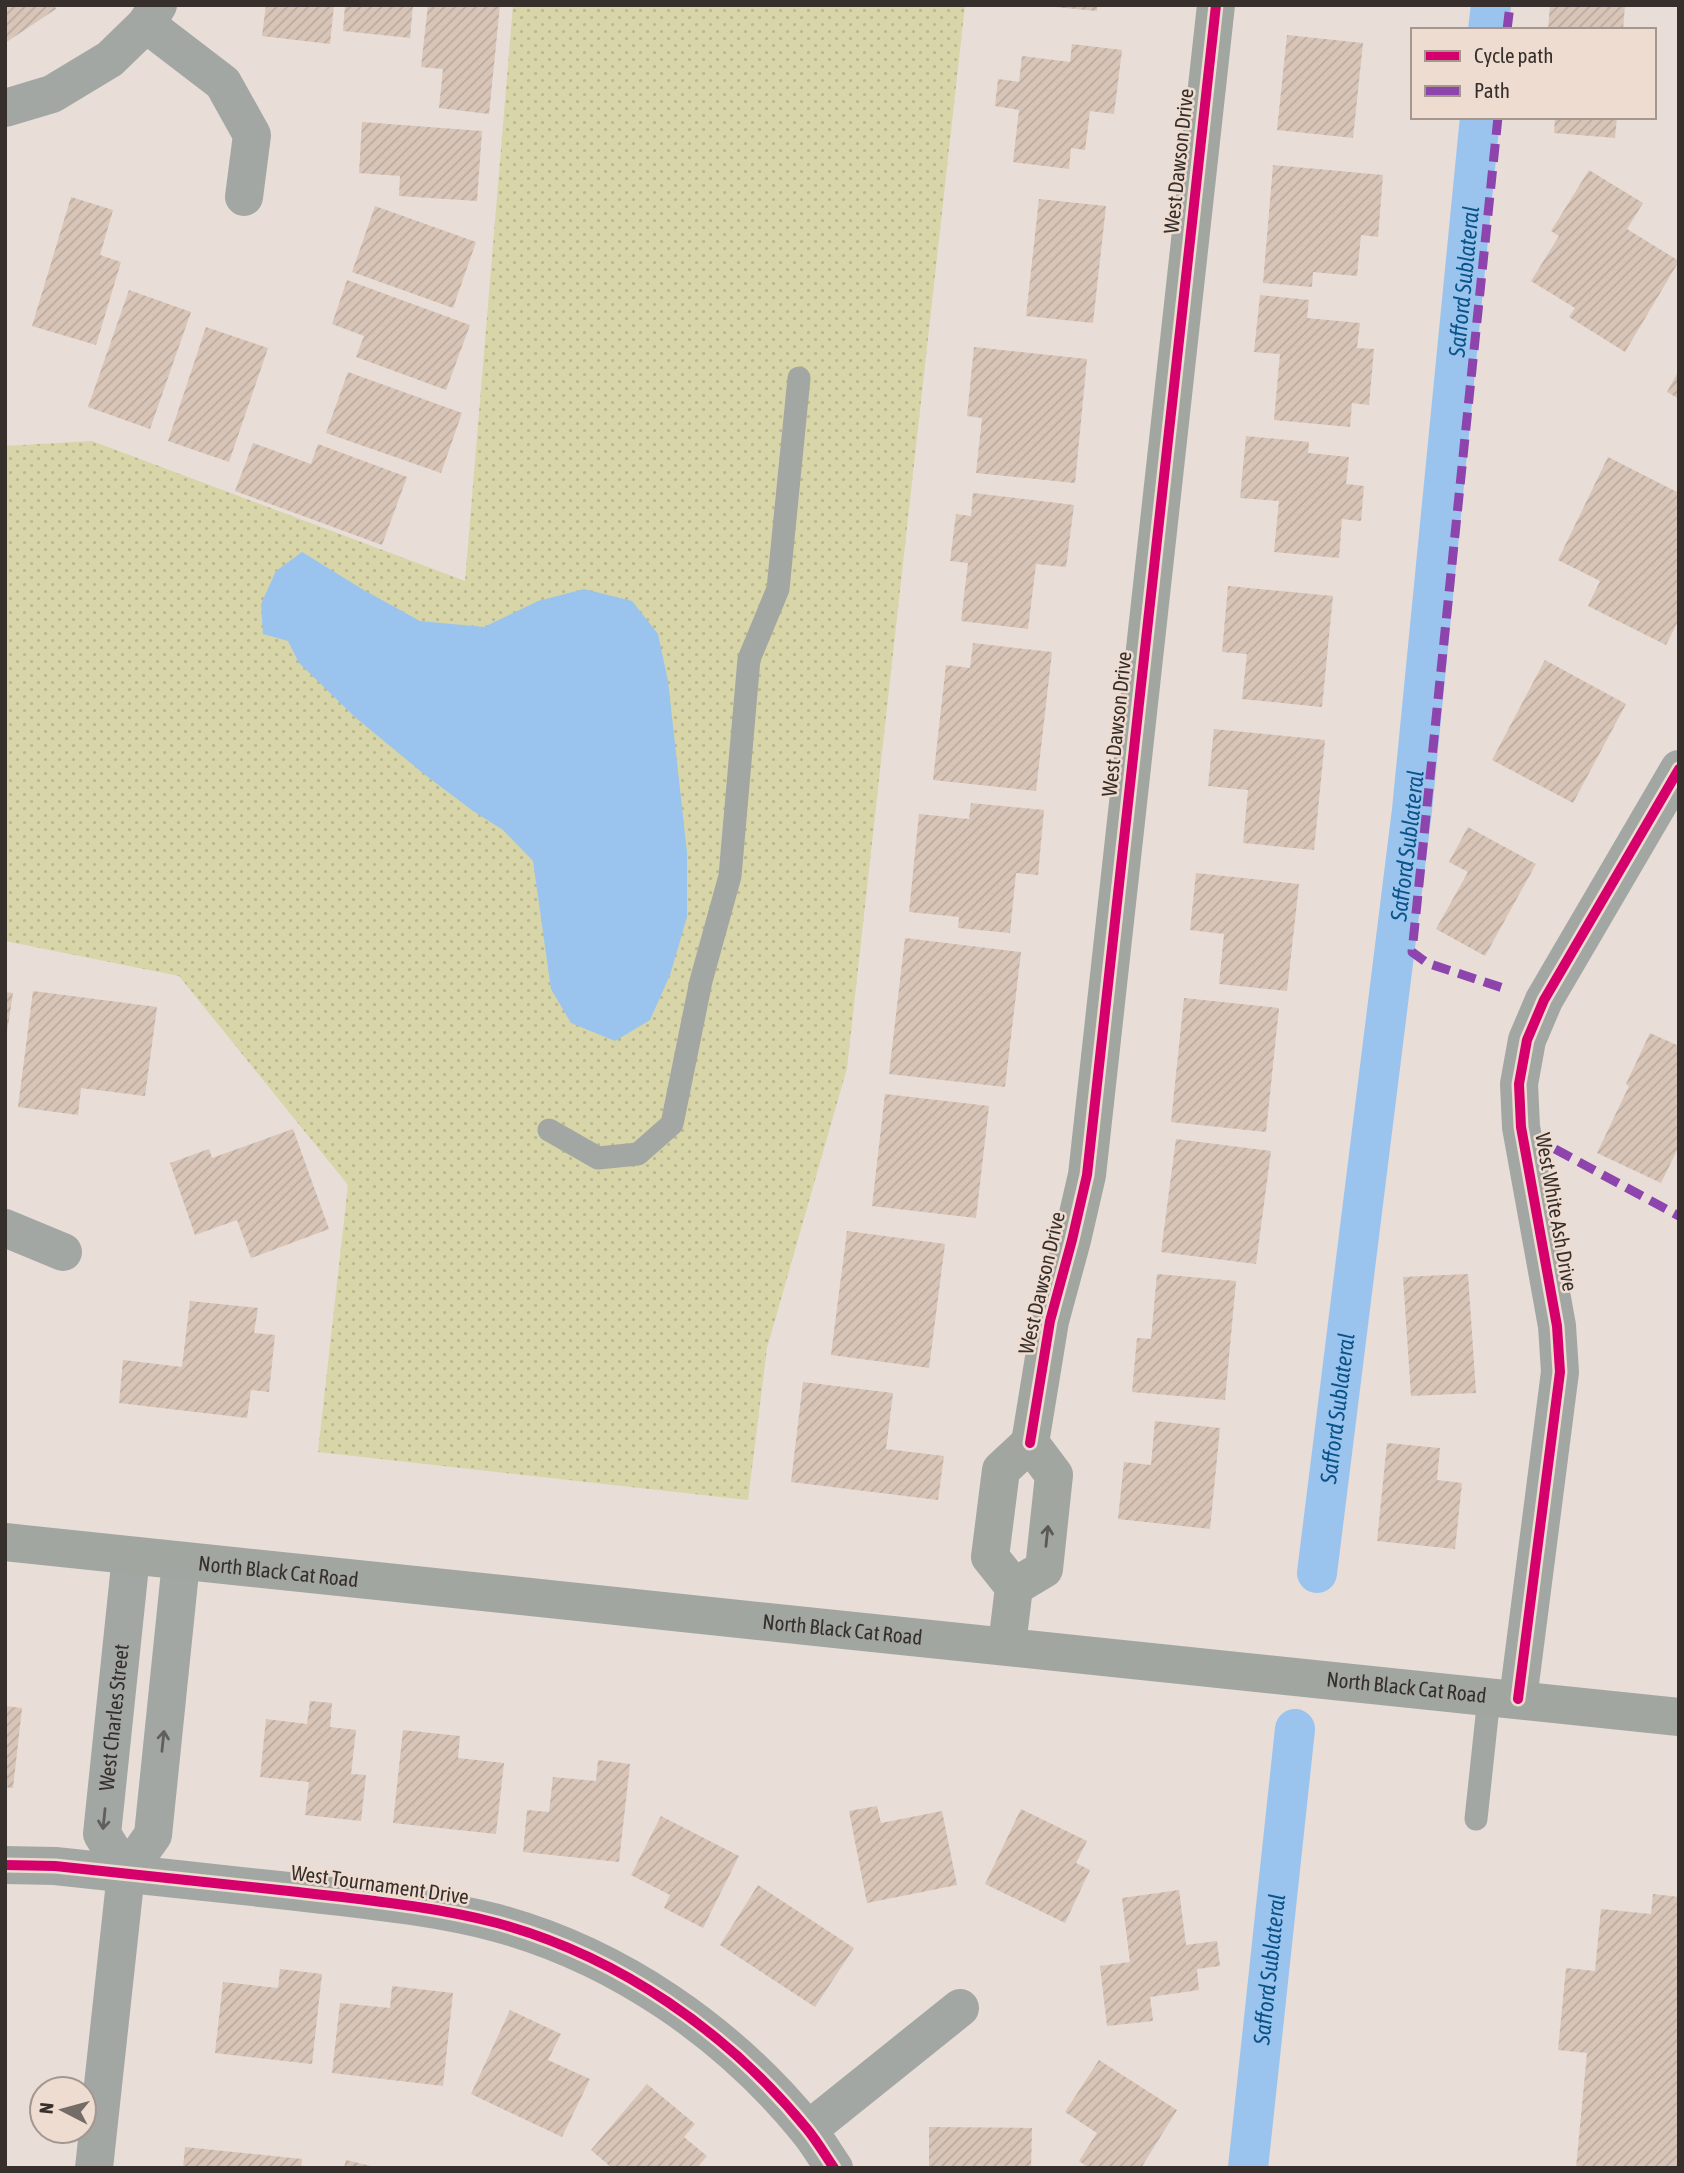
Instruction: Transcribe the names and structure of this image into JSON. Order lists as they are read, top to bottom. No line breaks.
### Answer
{"streets":{"street":["West Dawson Drive","West White Ash Drive","North Black Cat Road","West Charles Street","West Tournament Drive"]},"crossings":[["West White Ash Drive","North Black Cat Road"],["North Black Cat Road","West Charles Street"],["West Charles Street","West Tournament Drive"]],"water":["Safford Sublateral"],"legend":["Cycle path","Path"],"north":"left"}
